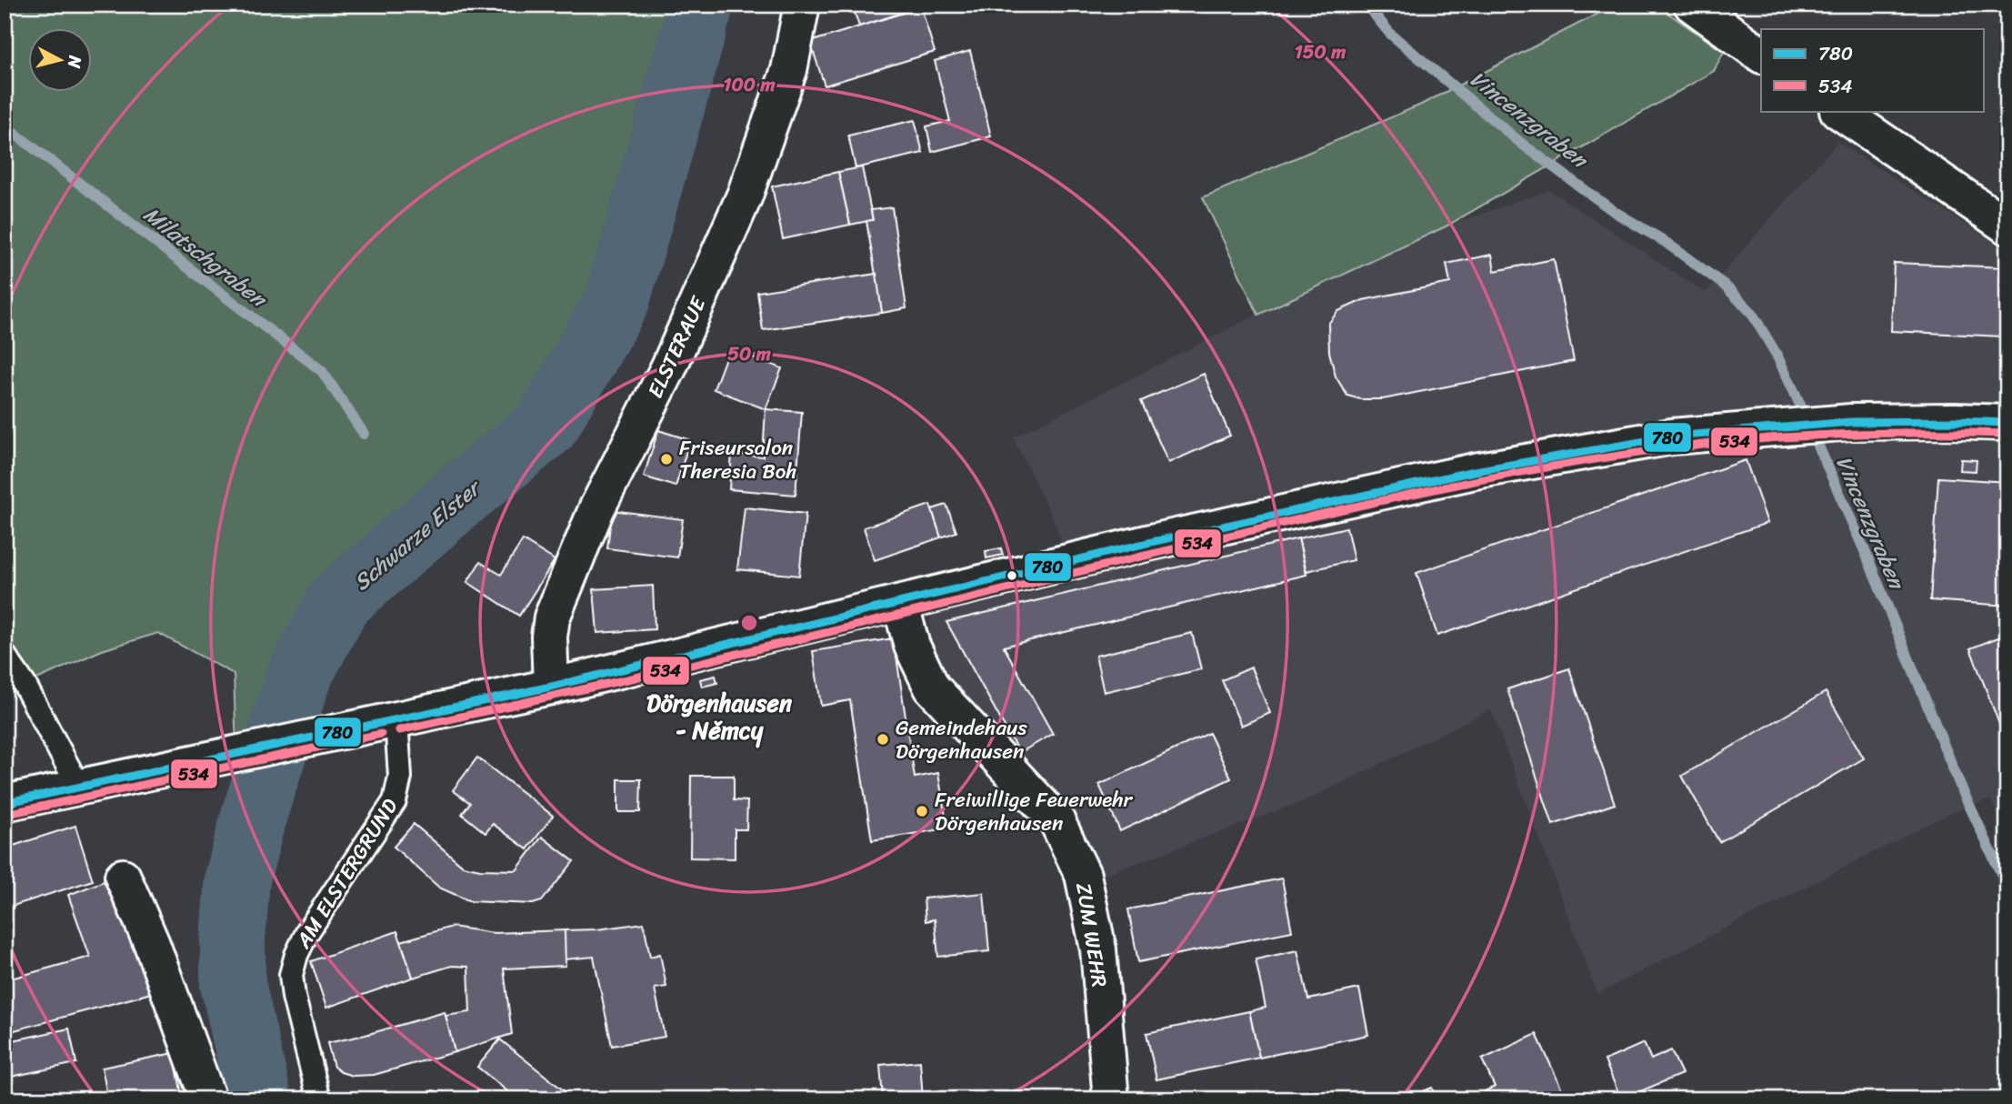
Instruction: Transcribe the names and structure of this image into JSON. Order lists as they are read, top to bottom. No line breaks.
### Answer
{"streets":{"main road":["ELSTERAUE","ZUM WEHR"],"lane":["AM ELSTERGRUND"]},"districts":["Dörgenhausen - Němcy"],"water":["Vincenzgraben","Milatschgraben","Schwarze Elster"],"places":["Friseursalon Theresia Boh","Gemeindehaus Dörgenhausen","Freiwillige Feuerwehr Dörgenhausen"],"lines":["transit line 780","transit line 534"],"legend":["780","534"],"north":"right","rings":["150 m","100 m","50 m"]}
